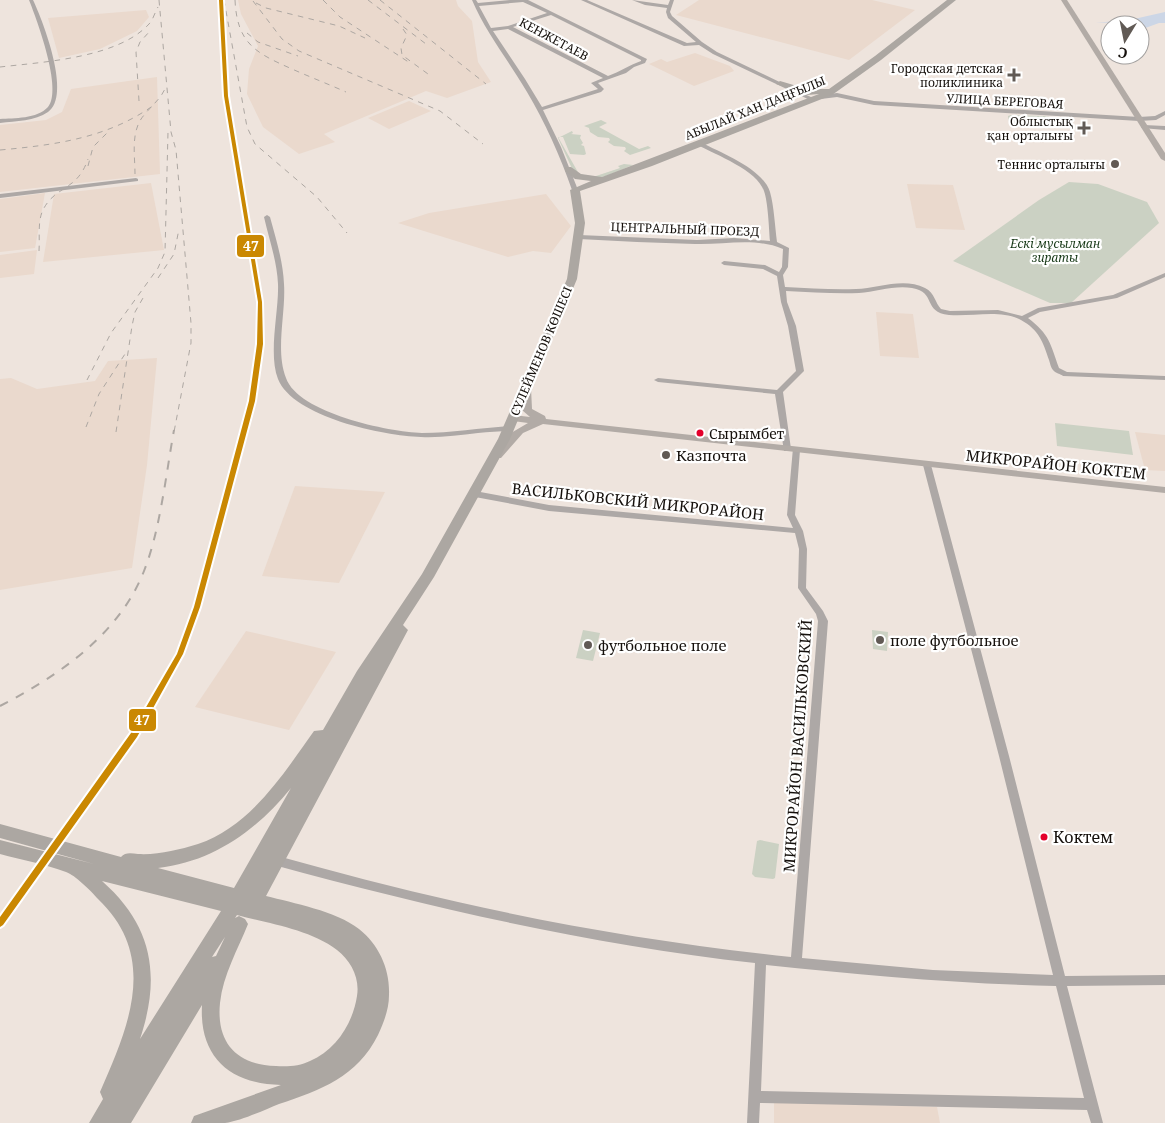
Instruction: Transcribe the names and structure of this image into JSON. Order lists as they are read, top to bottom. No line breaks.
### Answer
{"streets":{"highway":["АБЫЛАЙ ХАН ДАҢҒЫЛЫ","СҮЛЕЙМЕНОВ КӨШЕСІ"],"main road":["МИКРОРАЙОН КОКТЕМ"],"street":["КЕНЖЕТАЕВ","УЛИЦА БЕРЕГОВАЯ","ЦЕНТРАЛЬНЫЙ ПРОЕЗД","ВАСИЛЬКОВСКИЙ МИКРОРАЙОН","МИКРОРАЙОН ВАСИЛЬКОВСКИЙ"]},"crossings":[["КЕНЖЕТАЕВ","СҮЛЕЙМЕНОВ КӨШЕСІ"],["УЛИЦА БЕРЕГОВАЯ","АБЫЛАЙ ХАН ДАҢҒЫЛЫ"],["АБЫЛАЙ ХАН ДАҢҒЫЛЫ","ЦЕНТРАЛЬНЫЙ ПРОЕЗД"],["АБЫЛАЙ ХАН ДАҢҒЫЛЫ","СҮЛЕЙМЕНОВ КӨШЕСІ"],["ЦЕНТРАЛЬНЫЙ ПРОЕЗД","СҮЛЕЙМЕНОВ КӨШЕСІ"],["СҮЛЕЙМЕНОВ КӨШЕСІ","ВАСИЛЬКОВСКИЙ МИКРОРАЙОН"],["МИКРОРАЙОН КОКТЕМ","МИКРОРАЙОН ВАСИЛЬКОВСКИЙ"],["ВАСИЛЬКОВСКИЙ МИКРОРАЙОН","МИКРОРАЙОН ВАСИЛЬКОВСКИЙ"]],"parks":["Ескі мұсылман зираты"],"places":{"health":["Городская детская поликлиника","Облыстық қан орталығы"],"other":["Теннис орталығы","Сырымбет","Казпочта","поле футбольное","футбольное поле","Коктем"]},"lines":["transit line 47"],"north":"bottom"}
